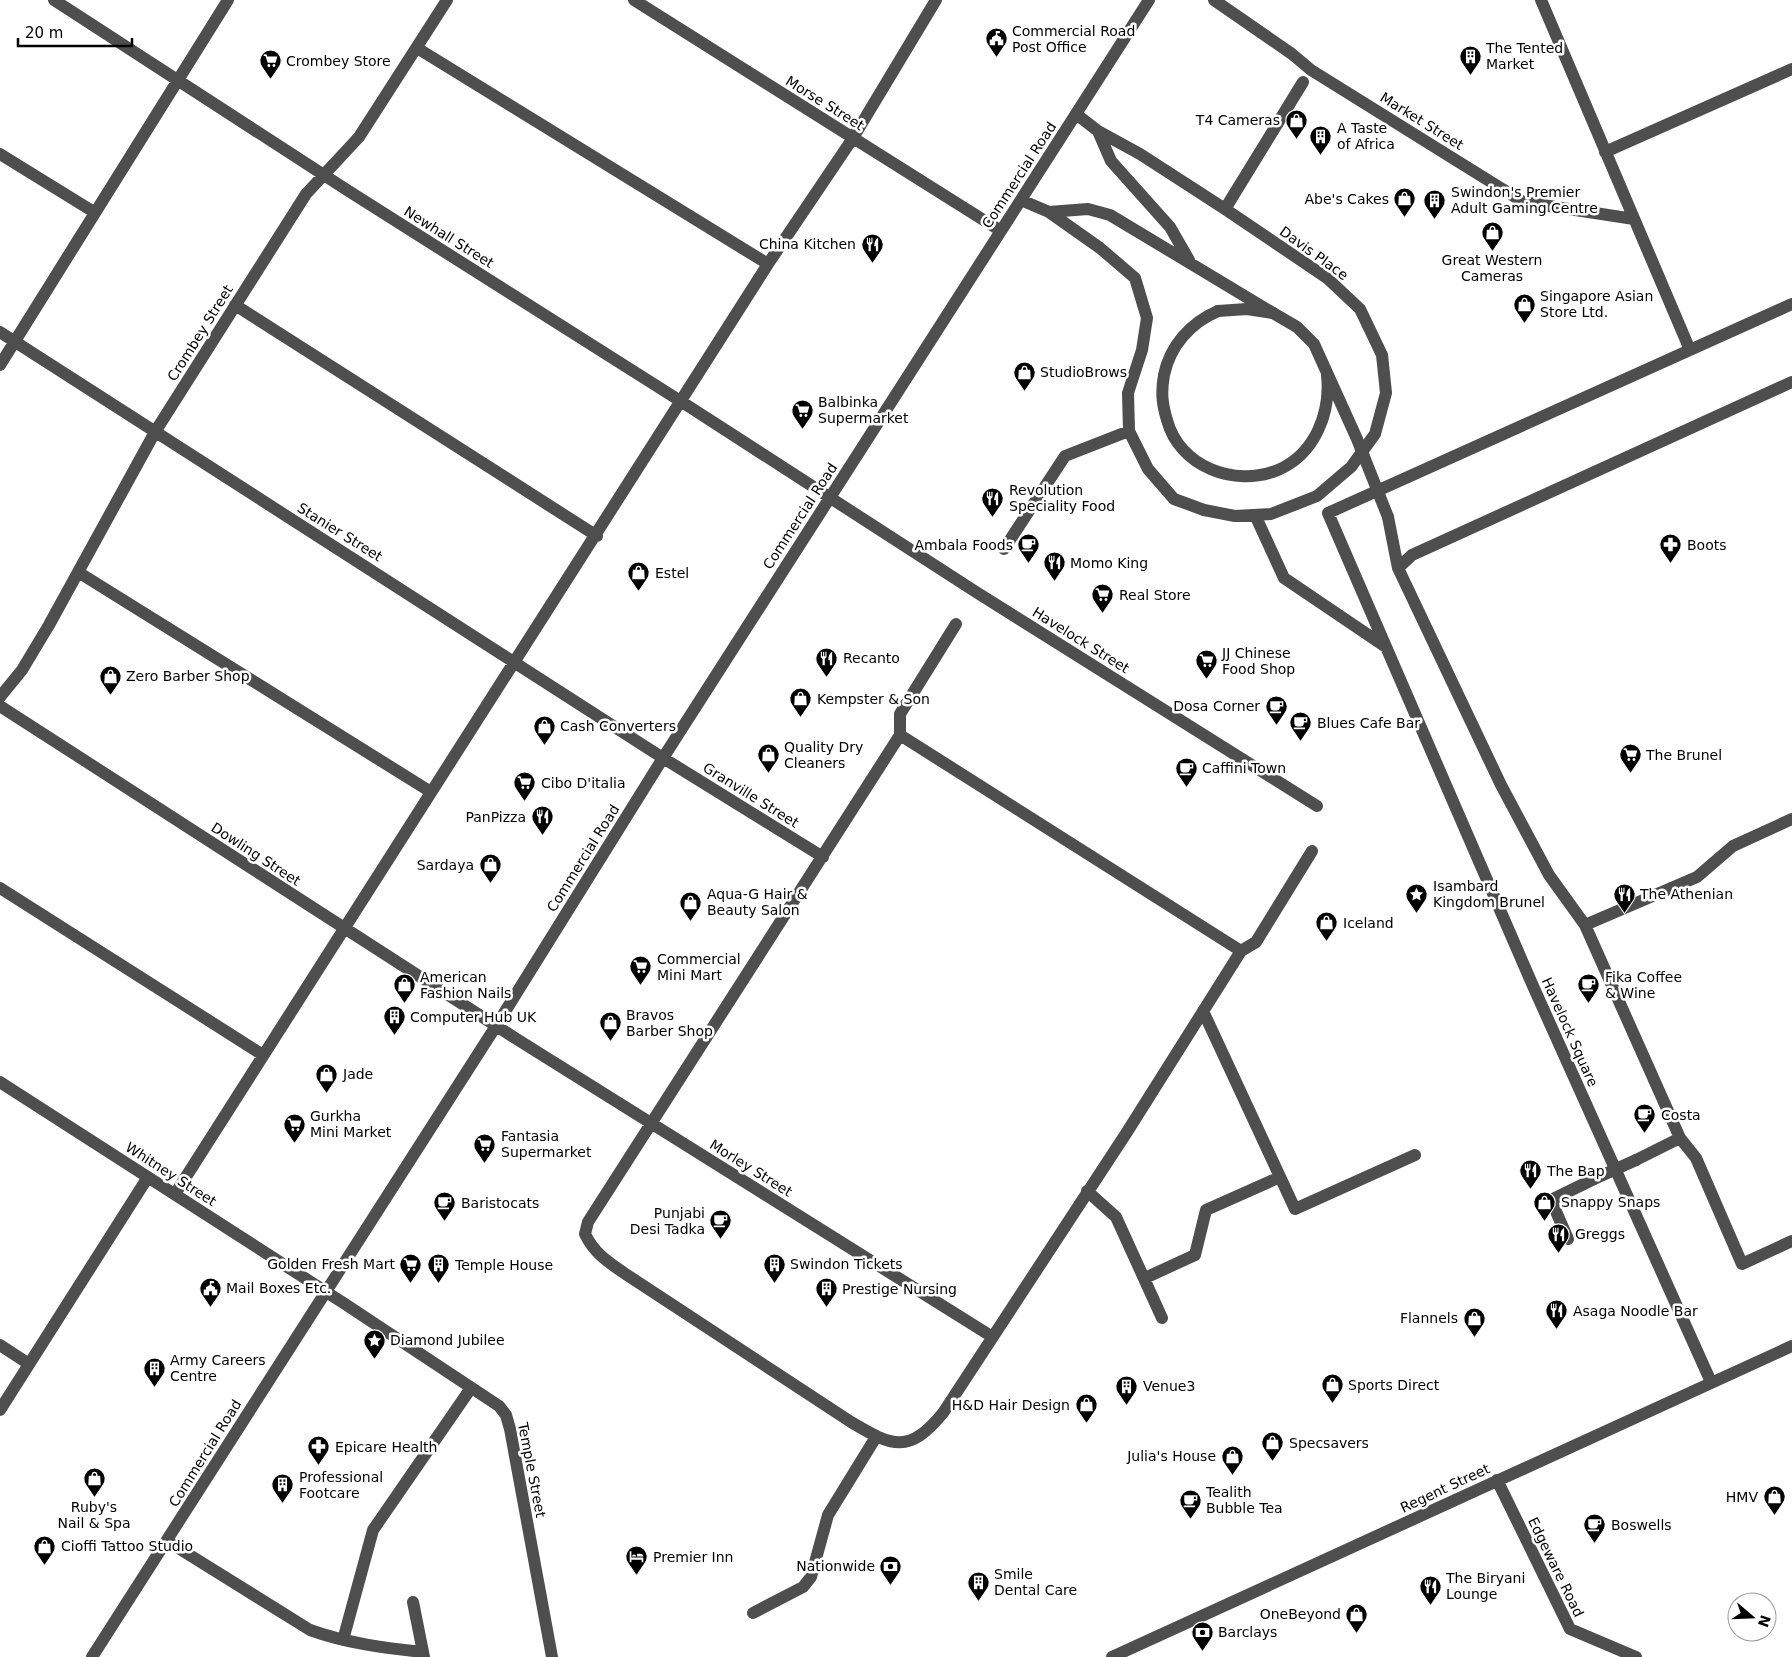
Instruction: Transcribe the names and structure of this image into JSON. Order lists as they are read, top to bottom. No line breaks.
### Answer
{"streets":{"street":["Morse Street","Market Street","Commercial Road","Newhall Street","Davis Place","Crombey Street","Stanier Street","Havelock Street","Granville Street","Dowling Street","Havelock Square","Morley Street","Whitney Street","Temple Street","Regent Street","Edgeware Road"]},"crossings":[["Morse Street","Commercial Road"],["Commercial Road","Newhall Street"],["Commercial Road","Davis Place"],["Commercial Road","Stanier Street"],["Commercial Road","Havelock Street"],["Commercial Road","Granville Street"],["Commercial Road","Dowling Street"],["Commercial Road","Morley Street"],["Commercial Road","Whitney Street"],["Commercial Road","Temple Street"],["Newhall Street","Crombey Street"],["Newhall Street","Havelock Street"],["Crombey Street","Stanier Street"],["Stanier Street","Granville Street"],["Dowling Street","Morley Street"],["Havelock Square","Regent Street"],["Whitney Street","Temple Street"],["Regent Street","Edgeware Road"]],"places":{"public building":["Commercial Road Post Office","Mail Boxes Etc."],"building":["The Tented Market","A Taste of Africa","Swindon's Premier Adult Gaming Centre","Computer Hub UK","Swindon Tickets","Temple House","Prestige Nursing","Army Careers Centre","Venue3","Professional Footcare","Smile Dental Care"],"supermarket":["Crombey Store","Balbinka Supermarket","Real Store","JJ Chinese Food Shop","The Brunel","Cibo D'italia","Commercial Mini Mart","Gurkha Mini Market","Fantasia Supermarket","Golden Fresh Mart"],"shop":["T4 Cameras","Abe's Cakes","Great Western Cameras","Singapore Asian Store Ltd.","StudioBrows","Estel","Zero Barber Shop","Kempster & Son","Cash Converters","Quality Dry Cleaners","Sardaya","Aqua-G Hair & Beauty Salon","Iceland","American Fashion Nails","Bravos Barber Shop","Jade","Snappy Snaps","Flannels","Sports Direct","H&D Hair Design","Specsavers","Julia's House","Ruby's Nail & Spa","HMV","Cioffi Tattoo Studio","OneBeyond"],"restaurant":["China Kitchen","Revolution Speciality Food","Momo King","Recanto","PanPizza","The Athenian","The Bap","Greggs","Asaga Noodle Bar","The Biryani Lounge"],"cafe":["Ambala Foods","Dosa Corner","Blues Cafe Bar","Caffini Town","Fika Coffee & Wine","Costa","Baristocats","Punjabi Desi Tadka","Tealith Bubble Tea","Boswells"],"pharmacy":["Boots","Epicare Health"],"place":["Isambard Kingdom Brunel","Diamond Jubilee"],"hotel":["Premier Inn"],"bank":["Nationwide","Barclays"]},"scale_bar":"20 m","north":"right"}
